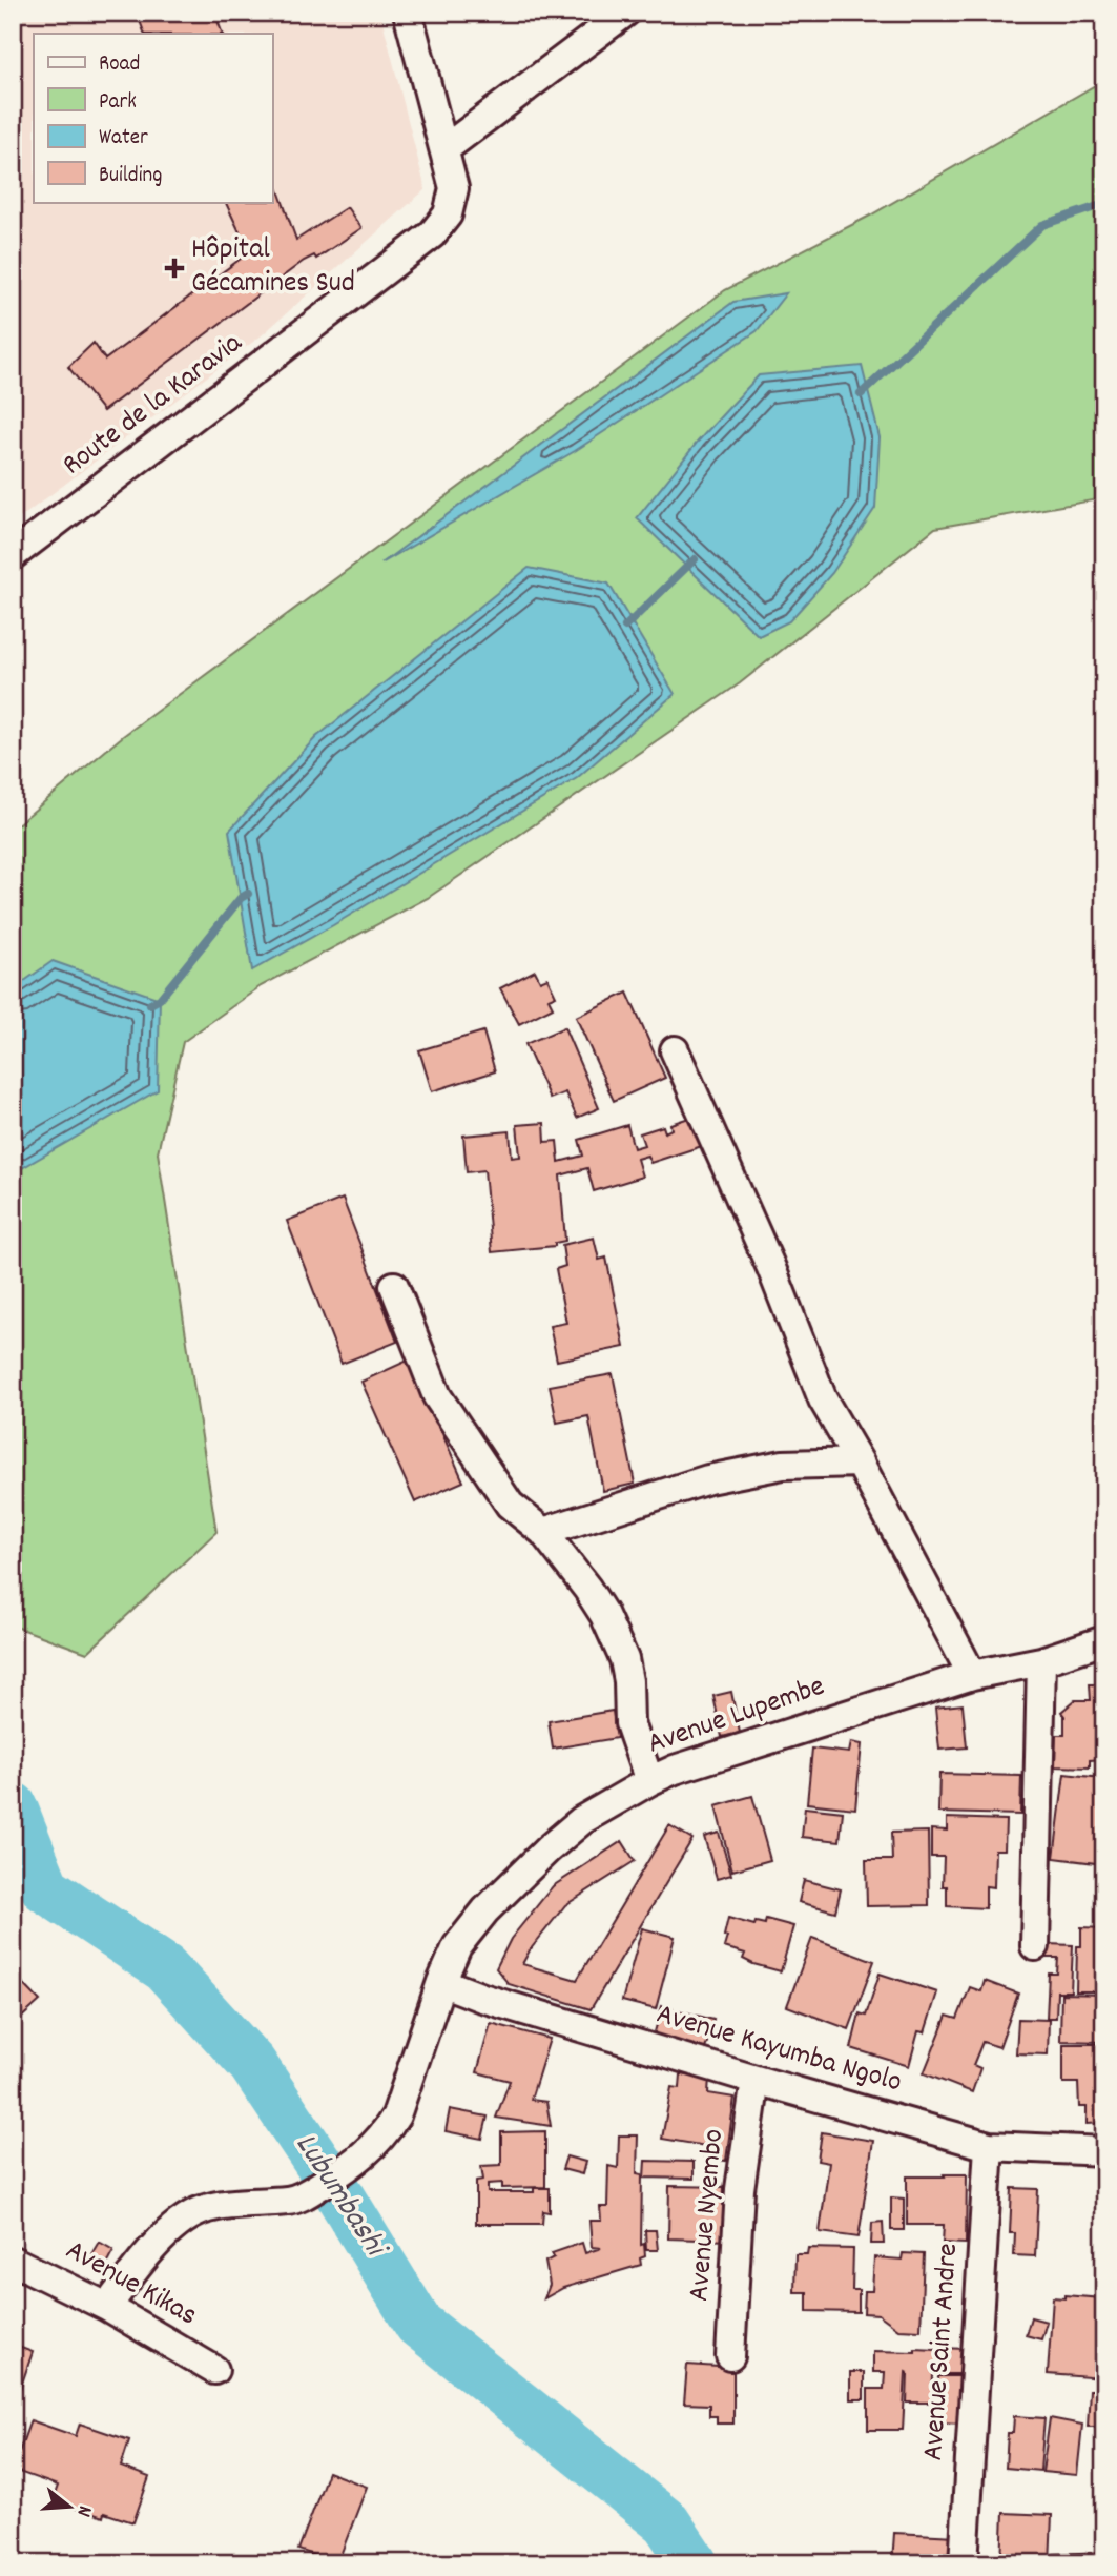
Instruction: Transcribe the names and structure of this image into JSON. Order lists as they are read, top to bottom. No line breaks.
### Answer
{"streets":{"street":["Route de la Karavia","Avenue Lupembe","Avenue Kayumba Ngolo","Avenue Nyembo","Avenue Kikas","Avenue Saint Andre"]},"crossings":[["Avenue Lupembe","Avenue Kayumba Ngolo"],["Avenue Lupembe","Avenue Kikas"],["Avenue Kayumba Ngolo","Avenue Nyembo"],["Avenue Kayumba Ngolo","Avenue Saint Andre"]],"water":["Lubumbashi"],"places":{"health":["Hôpital Gécamines Sud"]},"legend":["Road","Park","Water","Building"],"north":"right"}
